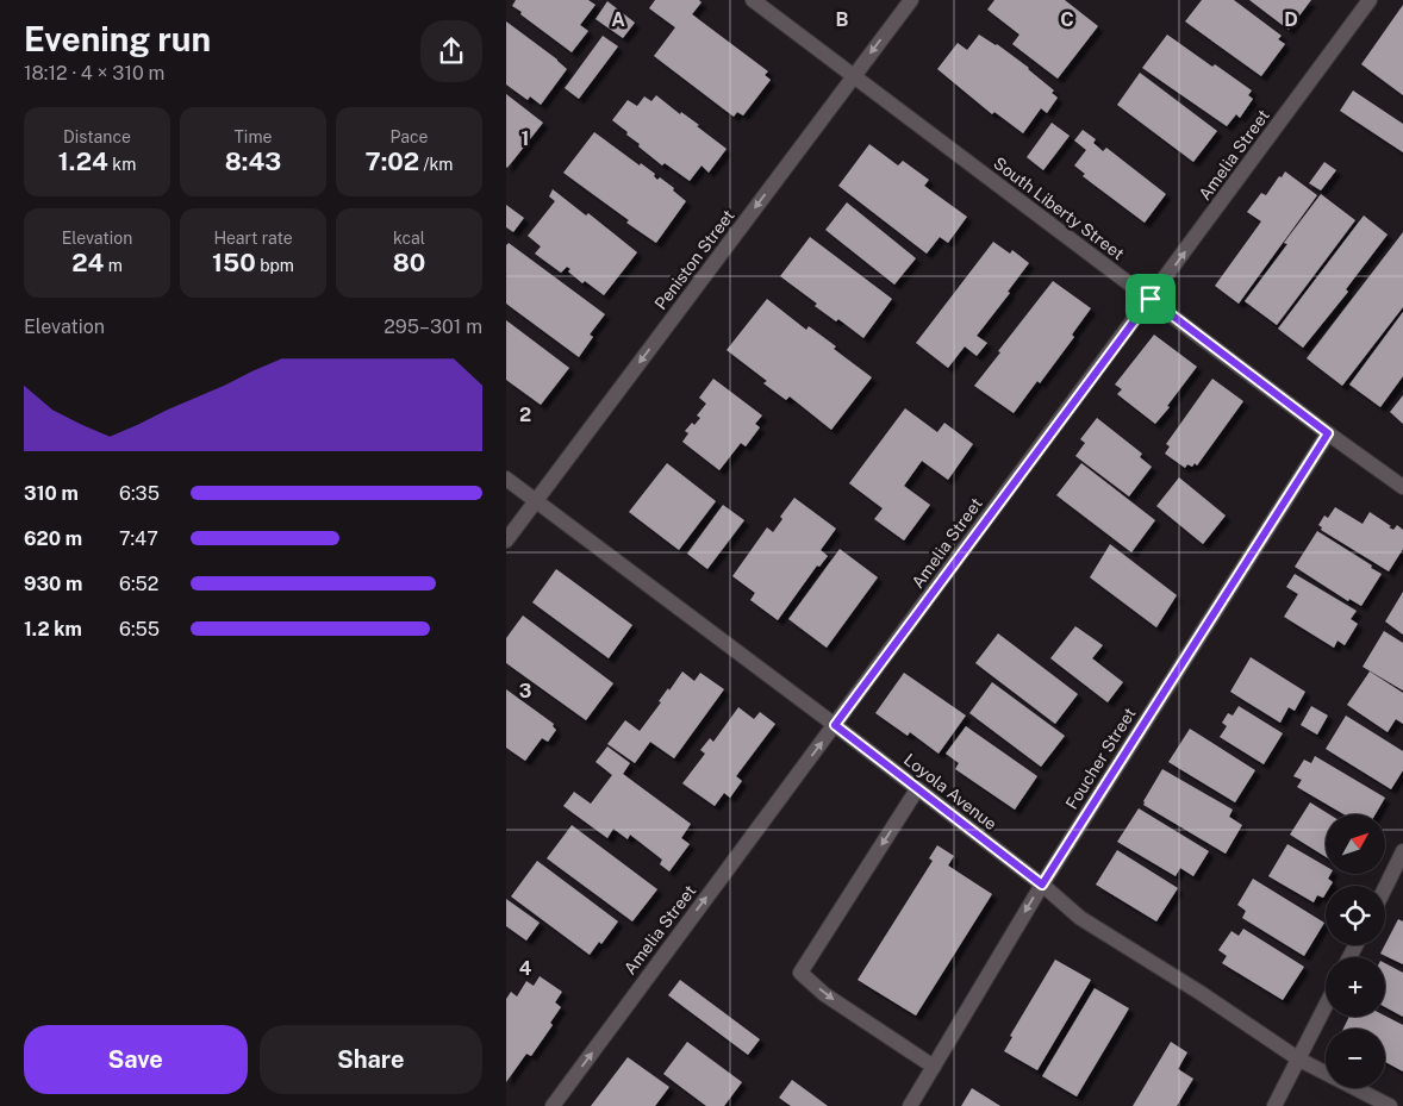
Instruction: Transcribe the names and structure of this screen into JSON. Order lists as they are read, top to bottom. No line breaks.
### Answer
{"streets":{"street":["Amelia Street","South Liberty Street","Peniston Street","Foucher Street","Loyola Avenue"]},"crossings":[["Amelia Street","South Liberty Street"],["Amelia Street","Loyola Avenue"],["South Liberty Street","Peniston Street"],["South Liberty Street","Foucher Street"],["Peniston Street","Loyola Avenue"],["Foucher Street","Loyola Avenue"]],"one_way":["Amelia Street","Peniston Street"],"north":"top right","page":{"heading":["Evening run","18:12 · 4 × 310 m"],"stats":[["Distance","1.24 km"],["Time","8:43"],["Pace","7:02 /km"],["Elevation","24 m"],["Heart rate","150 bpm"],["kcal","80"]],"chart":["Elevation","295–301 m"],"list":[{"name":"310 m","note":"6:35"},{"name":"620 m","note":"7:47"},{"name":"930 m","note":"6:52"},{"name":"1.2 km","note":"6:55"}],"map_buttons":["+","−"],"buttons":["Save","Share"]},"grid":{"columns":["A","B","C","D"],"rows":["1","2","3","4"]}}
